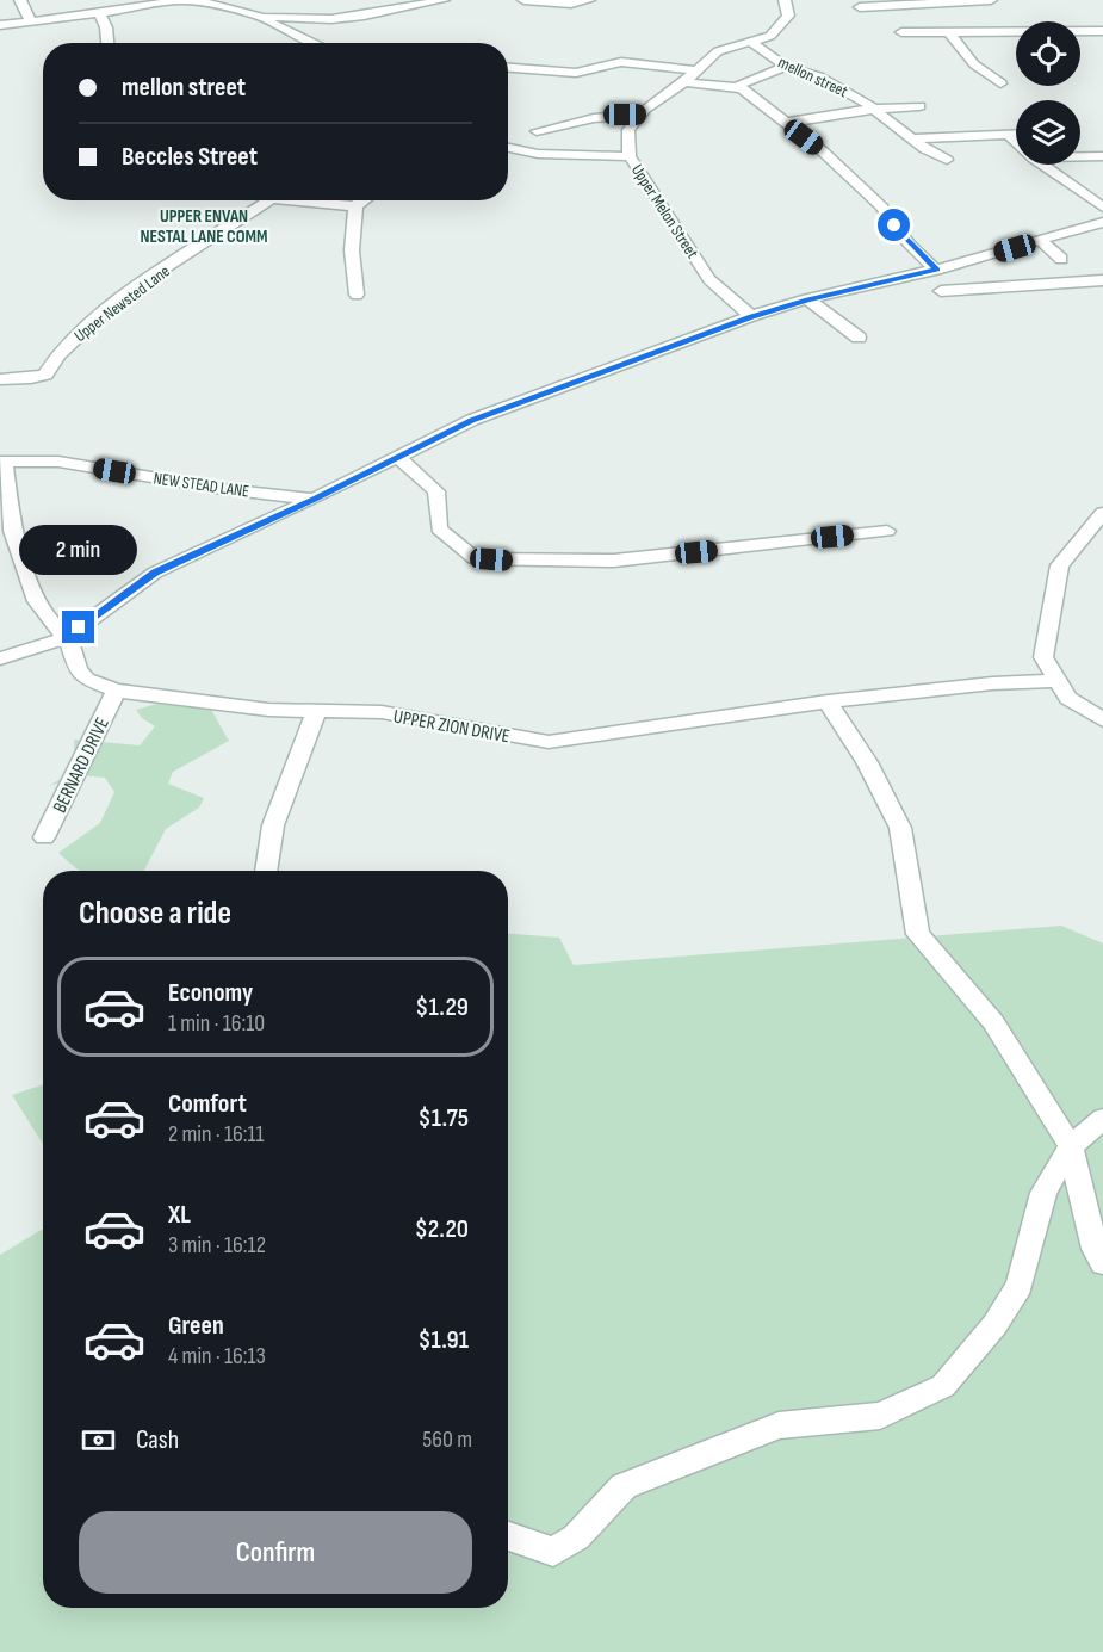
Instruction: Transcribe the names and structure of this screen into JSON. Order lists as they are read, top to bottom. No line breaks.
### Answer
{"streets":{"street":["mellon street","Upper Melon Street","Upper Newsted Lane","NEW STEAD LANE","UPPER ZION DRIVE","BERNARD DRIVE"]},"crossings":[["NEW STEAD LANE","UPPER ZION DRIVE"],["UPPER ZION DRIVE","BERNARD DRIVE"]],"districts":["UPPER ENVAN NESTAL LANE COMM"],"page":{"banner":["mellon street","Beccles Street"],"bubble":"2 min","heading":"Choose a ride","list":[{"name":"Economy","note":"1 min · 16:10","value":"$1.29"},{"name":"Comfort","note":"2 min · 16:11","value":"$1.75"},{"name":"XL","note":"3 min · 16:12","value":"$2.20"},{"name":"Green","note":"4 min · 16:13","value":"$1.91"}],"pay":["Cash","560 m"],"buttons":"Confirm"}}
